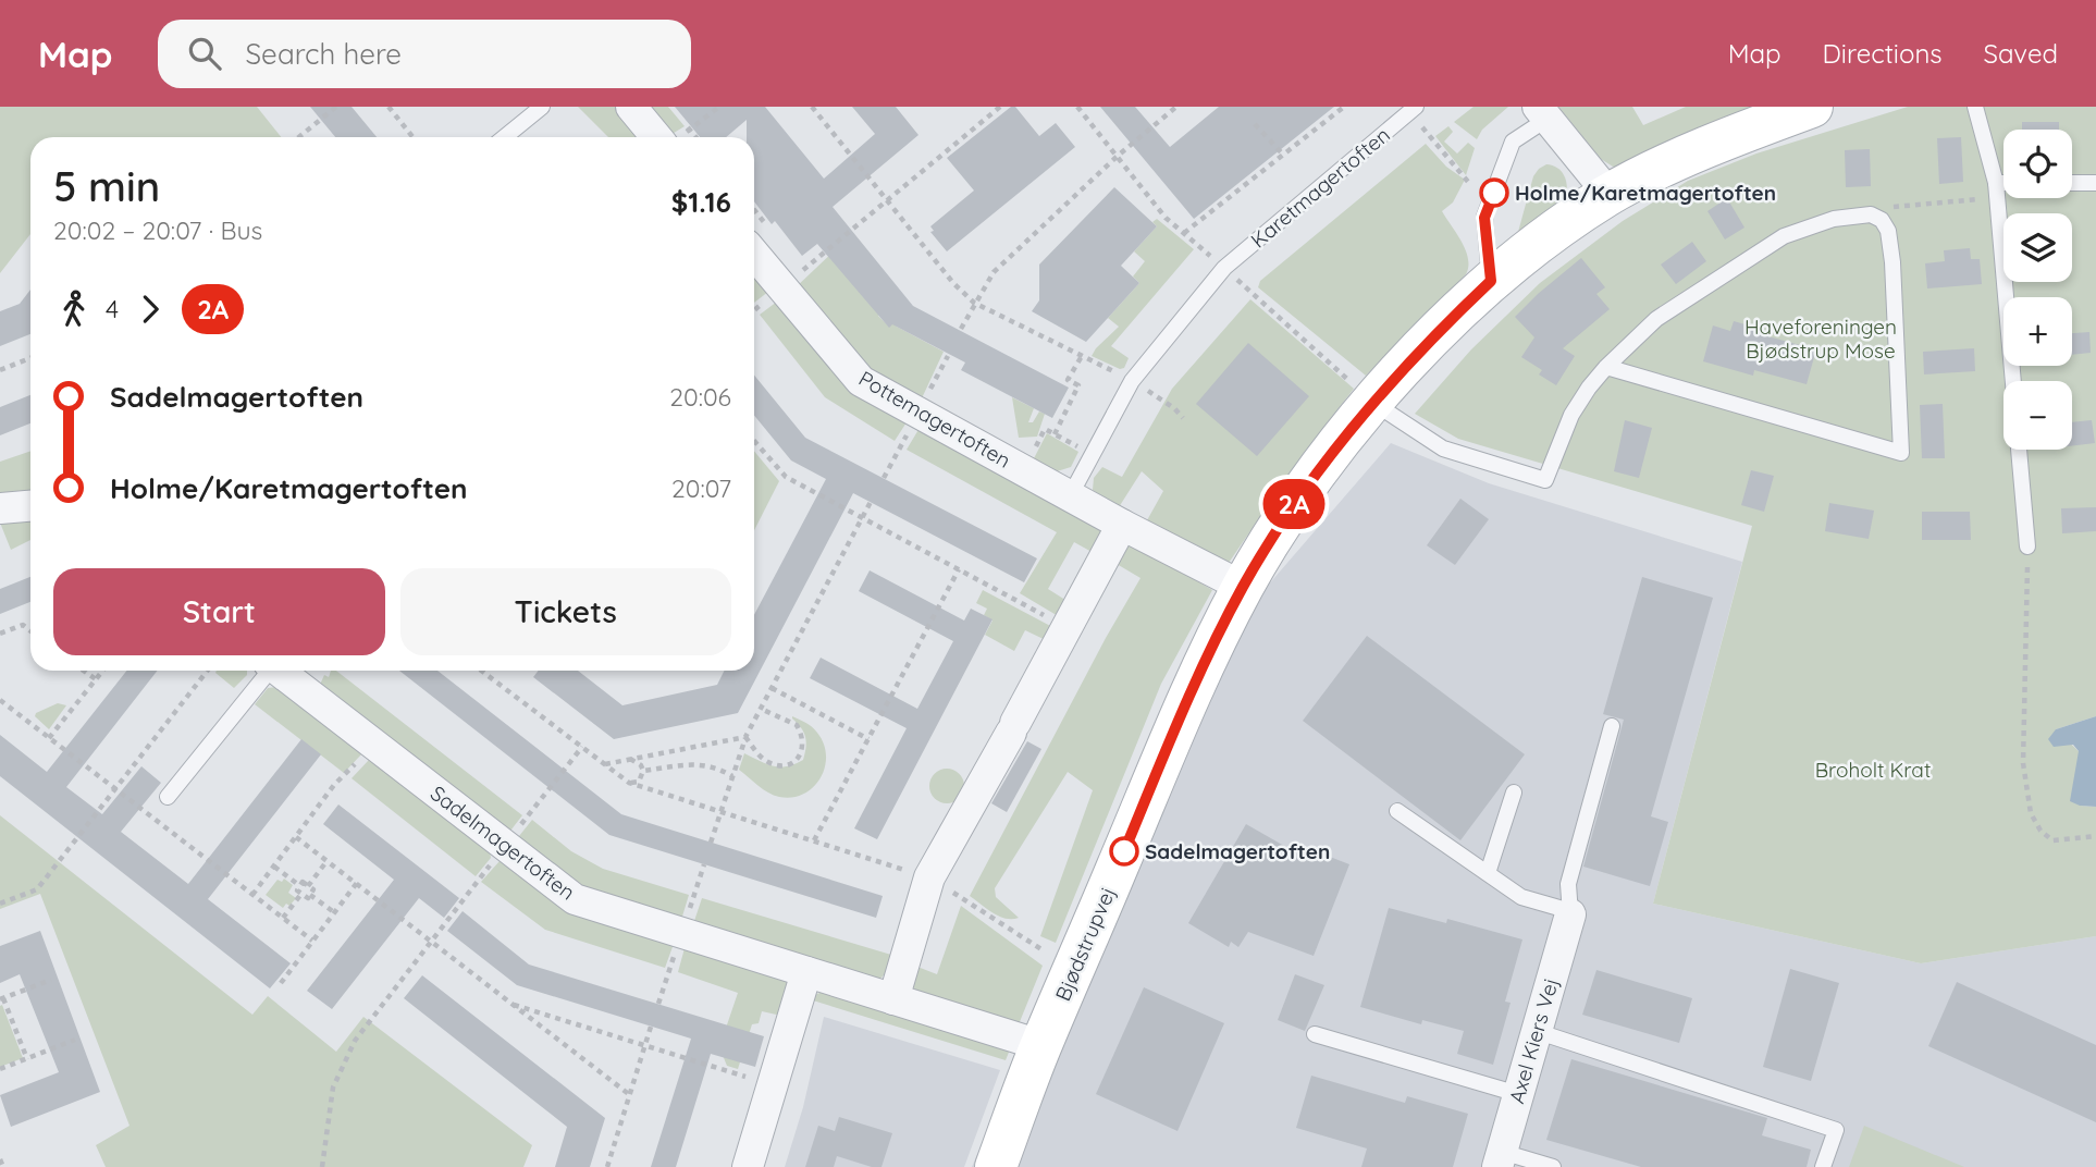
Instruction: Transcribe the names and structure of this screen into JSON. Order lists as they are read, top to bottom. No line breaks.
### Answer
{"streets":{"street":["Pottemagertoften","Sadelmagertoften","Bjødstrupvej","Axel Kiers Vej"],"lane":["Karetmagertoften"]},"crossings":[["Karetmagertoften","Pottemagertoften"],["Pottemagertoften","Bjødstrupvej"],["Sadelmagertoften","Bjødstrupvej"]],"parks":["Haveforeningen Bjødstrup Mose","Broholt Krat"],"places":["Holme/Karetmagertoften","Sadelmagertoften"],"lines":["bus line 2A"],"page":{"header":"Map","search":"Search here","nav":["Map","Directions","Saved"],"on_map":"2A","map_buttons":["+","−"],"heading":["5 min","20:02 – 20:07 · Bus","$1.16"],"legs":["4","2A"],"list":[{"name":"Sadelmagertoften","value":"20:06"},{"name":"Holme/Karetmagertoften","value":"20:07"}],"buttons":["Start","Tickets"]}}
